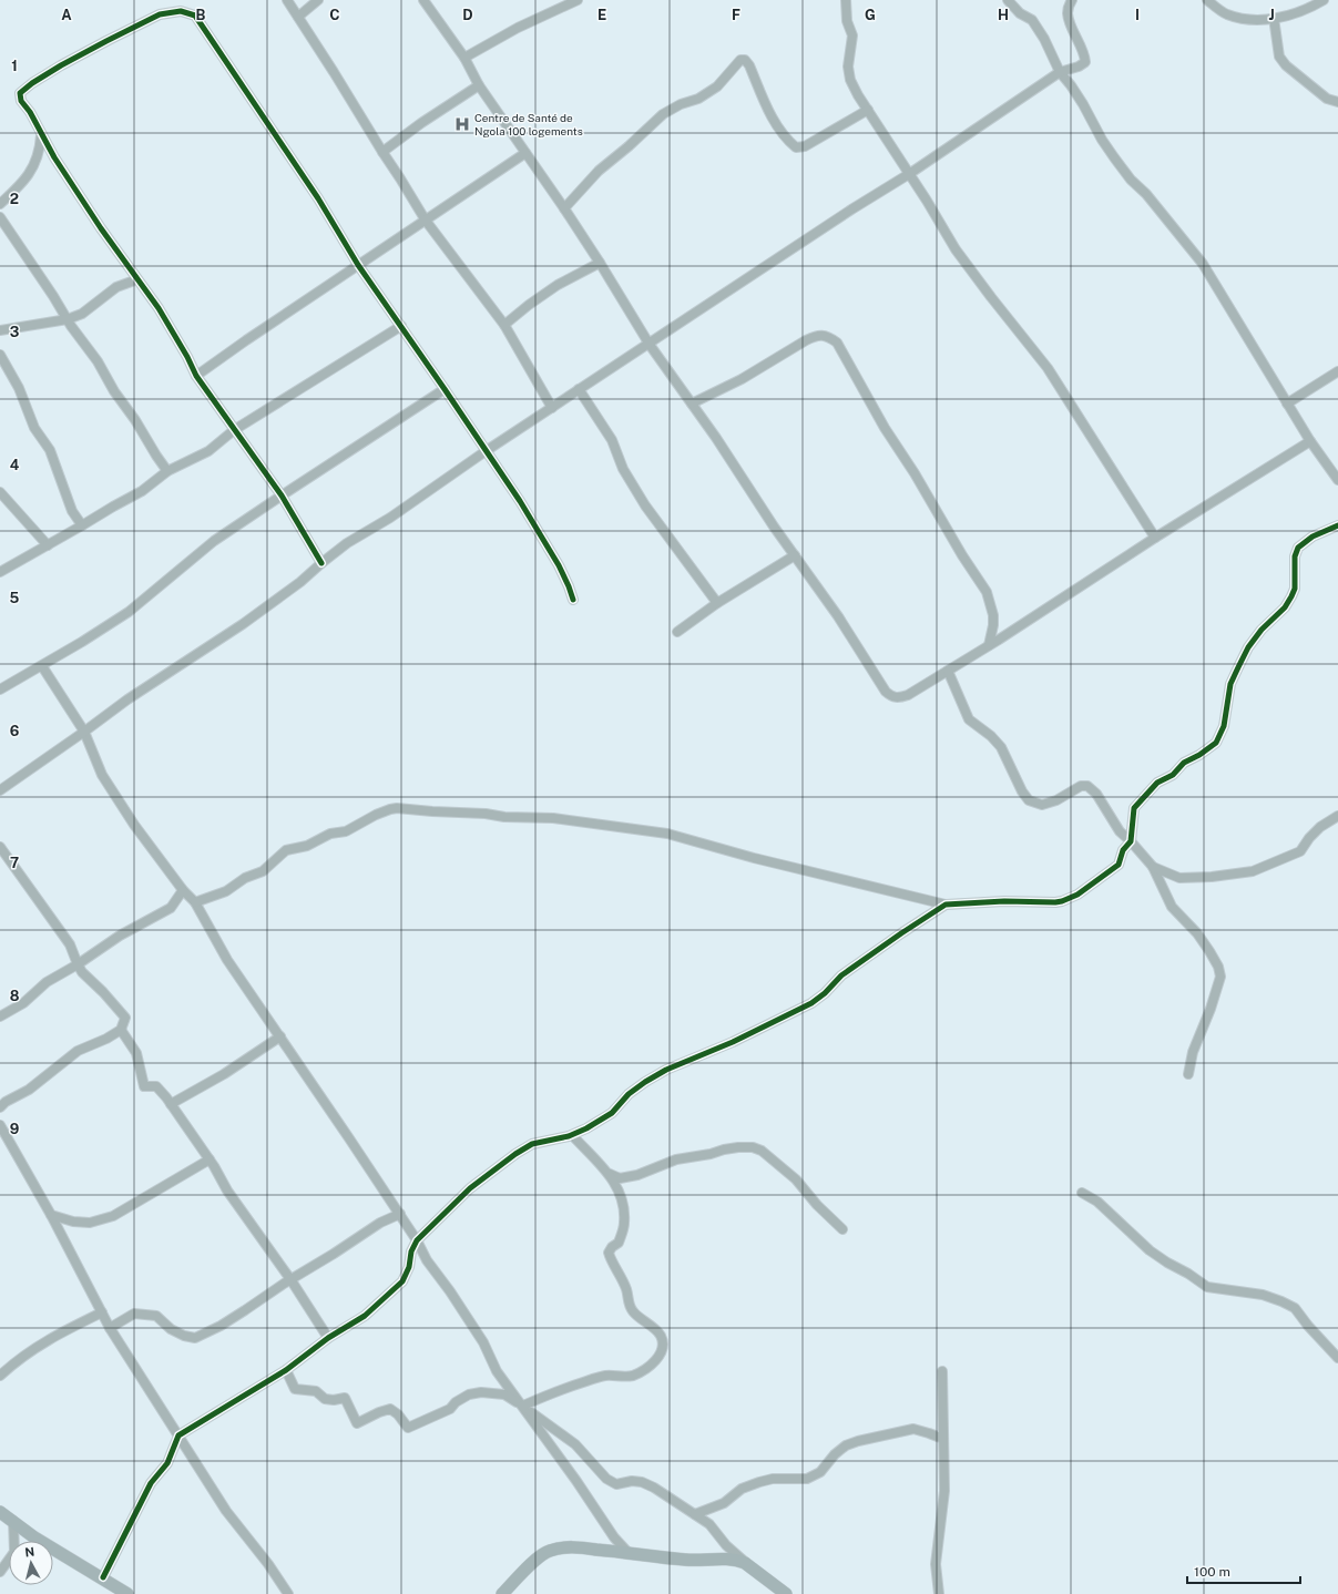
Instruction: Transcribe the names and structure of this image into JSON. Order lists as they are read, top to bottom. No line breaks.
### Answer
{"places":{"hospital":["Centre de Santé de Ngola 100 logements"]},"scale_bar":"100 m","north":"top","grid":{"columns":["A","B","C","D","E","F","G","H","I","J"],"rows":["1","2","3","4","5","6","7","8","9"]}}
